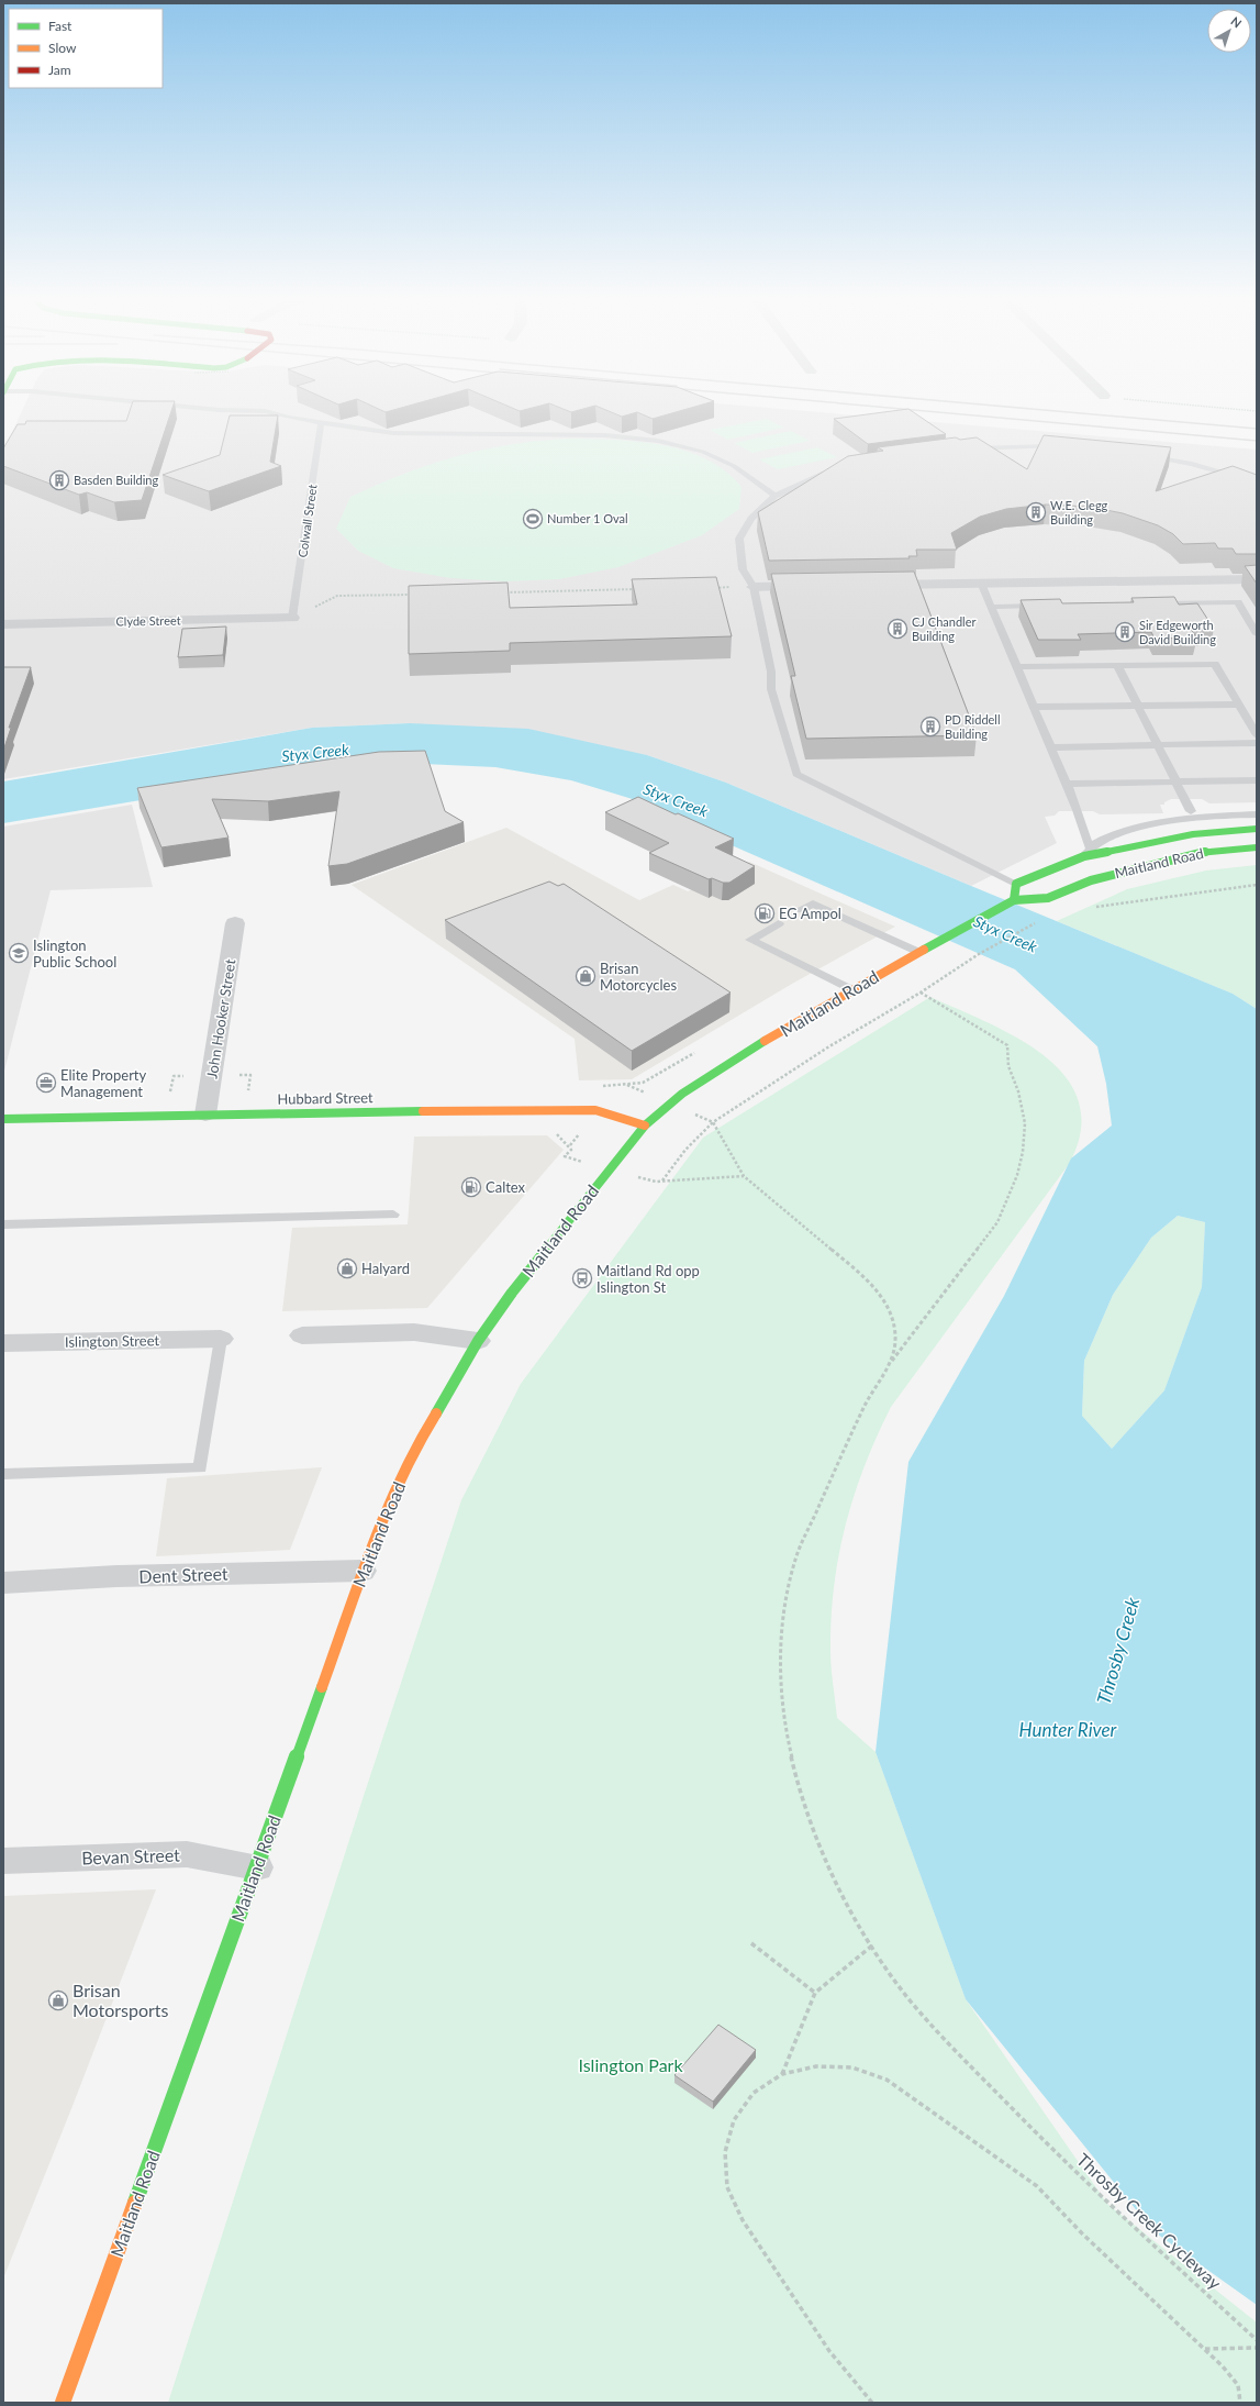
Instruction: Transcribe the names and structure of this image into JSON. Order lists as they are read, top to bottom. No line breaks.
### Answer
{"streets":{"main road":["Maitland Road","Hubbard Street"],"street":["Clyde Street","John Hooker Street","Islington Street","Dent Street","Bevan Street"],"lane":["Colwall Street"],"path":["Throsby Creek Cycleway"]},"crossings":[["Colwall Street","Clyde Street"],["Maitland Road","Hubbard Street"],["Maitland Road","Dent Street"],["Maitland Road","Bevan Street"],["John Hooker Street","Hubbard Street"]],"water":["Styx Creek","Throsby Creek","Hunter River"],"parks":["Islington Park"],"places":{"building":["Basden Building","W.E. Clegg Building","CJ Chandler Building","Sir Edgeworth David Building","PD Riddell Building"],"sports":["Number 1 Oval"],"fuel station":["EG Ampol","Caltex"],"school or university":["Islington Public School"],"shop":["Brisan Motorcycles","Halyard","Brisan Motorsports"],"office":["Elite Property Management"],"bus stop":["Maitland Rd opp Islington St"]},"legend":["Fast","Slow","Jam"],"north":"top right"}
